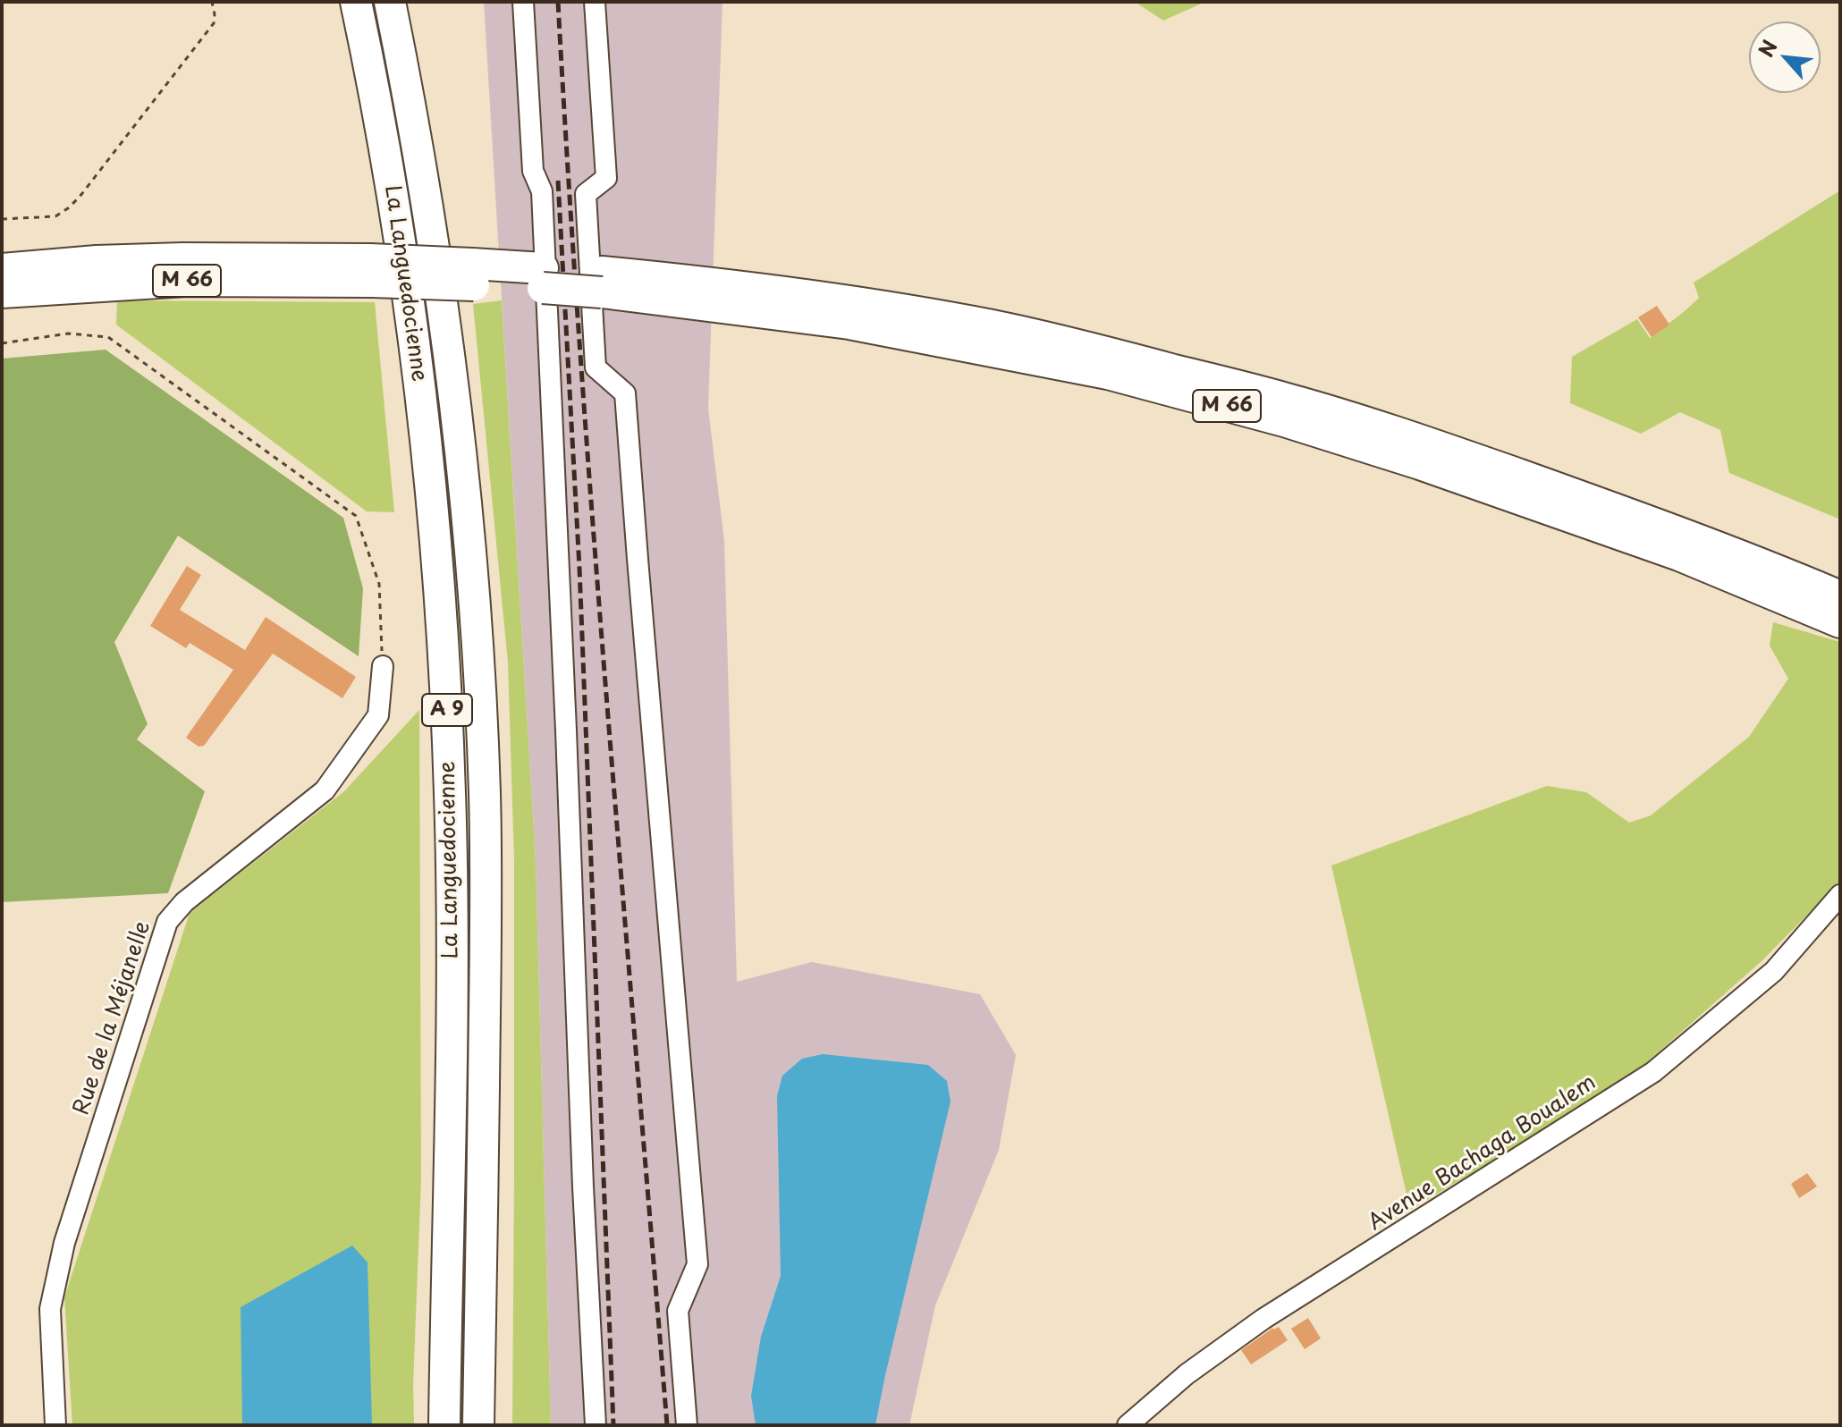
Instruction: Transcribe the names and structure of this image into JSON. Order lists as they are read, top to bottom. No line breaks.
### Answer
{"streets":{"highway":["M 66","La Languedocienne","A 9"],"street":["Rue de la Méjanelle","Avenue Bachaga Boualem"]},"north":"top left"}
